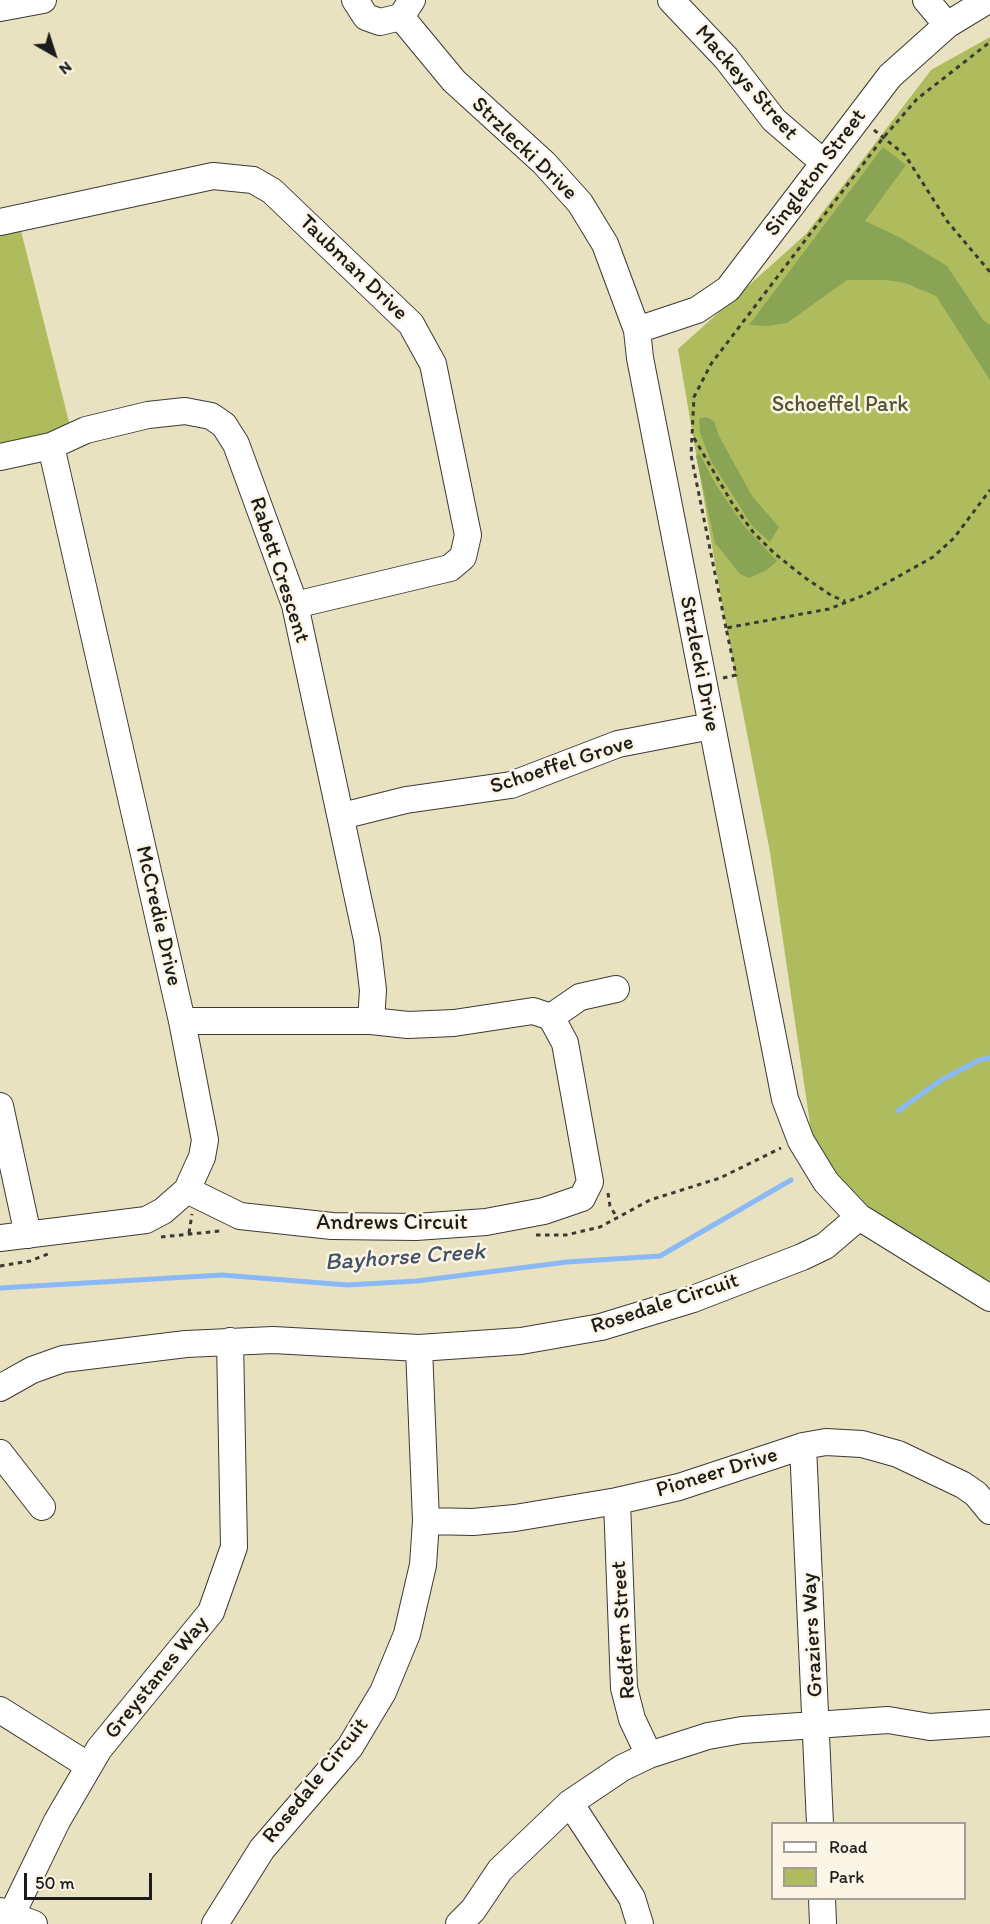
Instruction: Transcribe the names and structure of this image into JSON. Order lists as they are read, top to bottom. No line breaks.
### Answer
{"streets":{"street":["Mackeys Street","Strzlecki Drive","Singleton Street","Taubman Drive","Rabett Crescent","Schoeffel Grove","McCredie Drive","Andrews Circuit","Rosedale Circuit","Pioneer Drive","Redfern Street","Graziers Way","Greystanes Way"]},"crossings":[["Mackeys Street","Singleton Street"],["Strzlecki Drive","Singleton Street"],["Strzlecki Drive","Schoeffel Grove"],["Strzlecki Drive","Rosedale Circuit"],["Taubman Drive","Rabett Crescent"],["Rabett Crescent","Schoeffel Grove"],["Rabett Crescent","McCredie Drive"],["McCredie Drive","Andrews Circuit"],["Rosedale Circuit","Pioneer Drive"],["Rosedale Circuit","Greystanes Way"],["Pioneer Drive","Redfern Street"],["Pioneer Drive","Graziers Way"]],"water":["Bayhorse Creek"],"parks":["Schoeffel Park"],"legend":["Road","Park"],"scale_bar":"50 m","north":"bottom right"}
